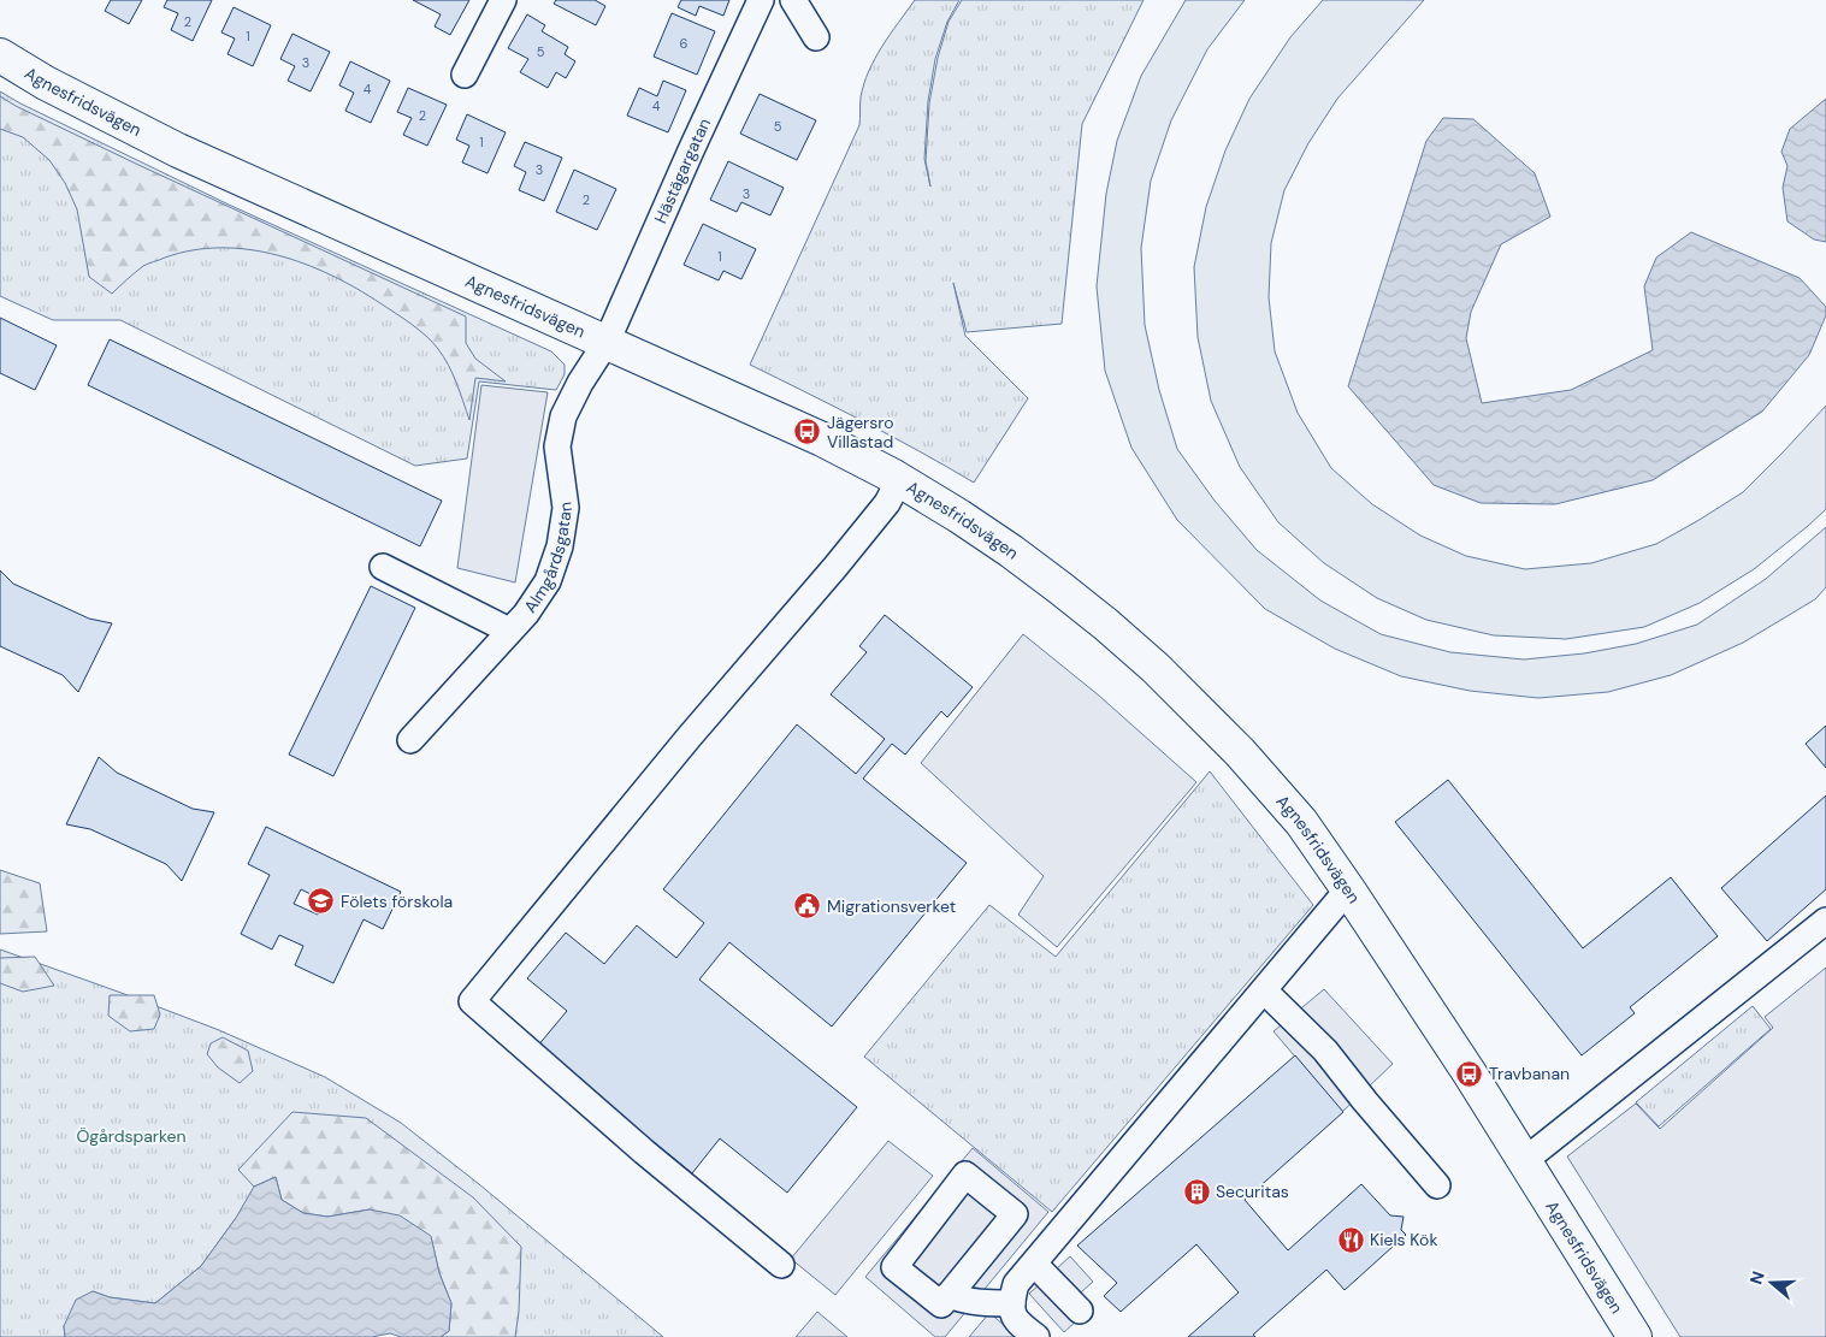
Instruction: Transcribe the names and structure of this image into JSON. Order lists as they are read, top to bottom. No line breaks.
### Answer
{"streets":{"main road":["Agnesfridsvägen"],"street":["Hästägargatan","Almgårdsgatan"]},"crossings":[["Agnesfridsvägen","Hästägargatan"],["Agnesfridsvägen","Almgårdsgatan"],["Hästägargatan","Almgårdsgatan"]],"parks":["Ögårdsparken"],"places":{"bus stop":["Jägersro Villastad","Travbanan"],"school or university":["Fölets förskola"],"public building":["Migrationsverket"],"building":["Securitas"],"restaurant":["Kiels Kök"]},"house_numbers":["2","1","6","5","3","4","4","2","5","1","3","3","2","1"],"north":"left"}
